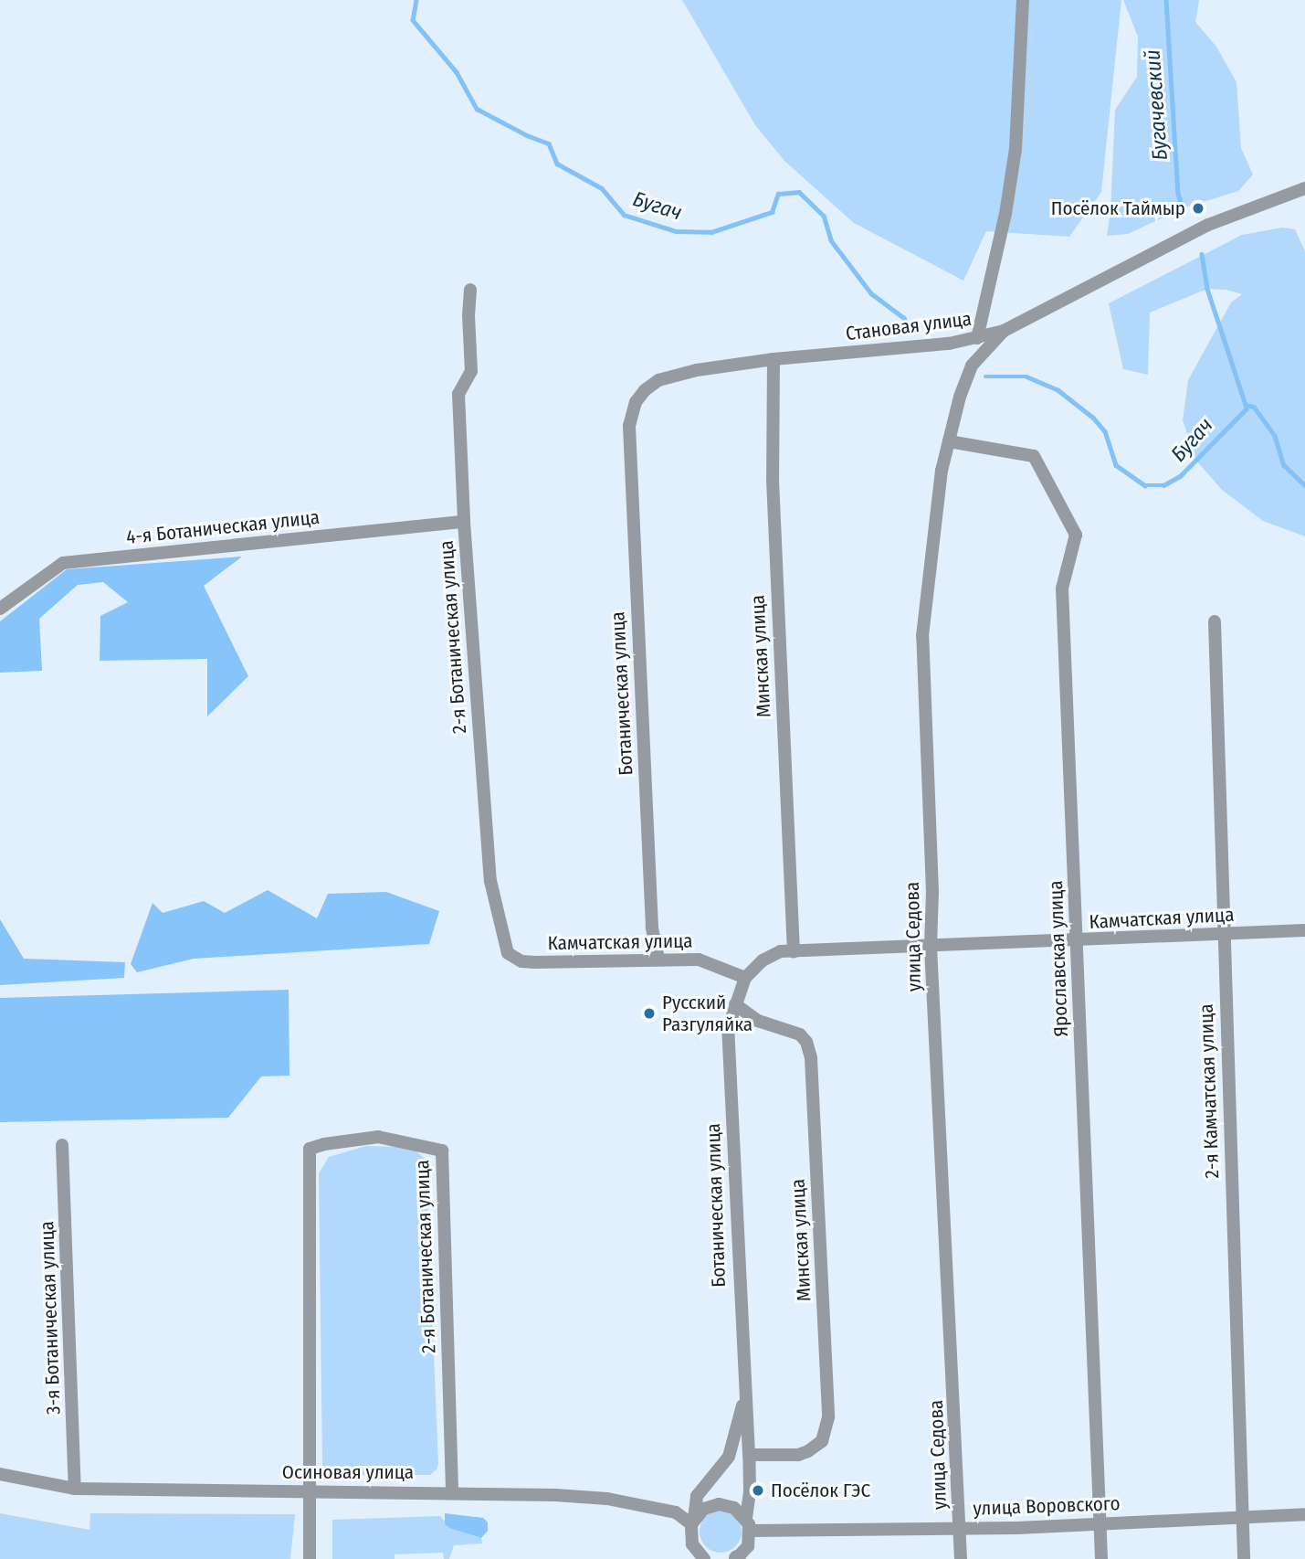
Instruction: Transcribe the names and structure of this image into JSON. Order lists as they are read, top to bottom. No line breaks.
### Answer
{"streets":{"street":["Становая улица","4-я Ботаническая улица","2-я Ботаническая улица","Минская улица","Ботаническая улица","Камчатская улица","улица Седова","Ярославская улица","2-я Камчатская улица","3-я Ботаническая улица","Осиновая улица","улица Воровского"]},"crossings":[["Становая улица","Минская улица"],["Становая улица","Ботаническая улица"],["Становая улица","улица Седова"],["4-я Ботаническая улица","2-я Ботаническая улица"],["2-я Ботаническая улица","Камчатская улица"],["2-я Ботаническая улица","Осиновая улица"],["Минская улица","Ботаническая улица"],["Минская улица","Камчатская улица"],["Ботаническая улица","Камчатская улица"],["Ботаническая улица","Осиновая улица"],["Ботаническая улица","улица Воровского"],["Камчатская улица","улица Седова"],["Камчатская улица","Ярославская улица"],["Камчатская улица","2-я Камчатская улица"],["улица Седова","Ярославская улица"],["улица Седова","улица Воровского"],["Ярославская улица","улица Воровского"],["2-я Камчатская улица","улица Воровского"],["3-я Ботаническая улица","Осиновая улица"]],"water":["Бугачевский","Бугач"],"places":["Посёлок Таймыр","Русский Разгуляйка","Посёлок ГЭС"]}
